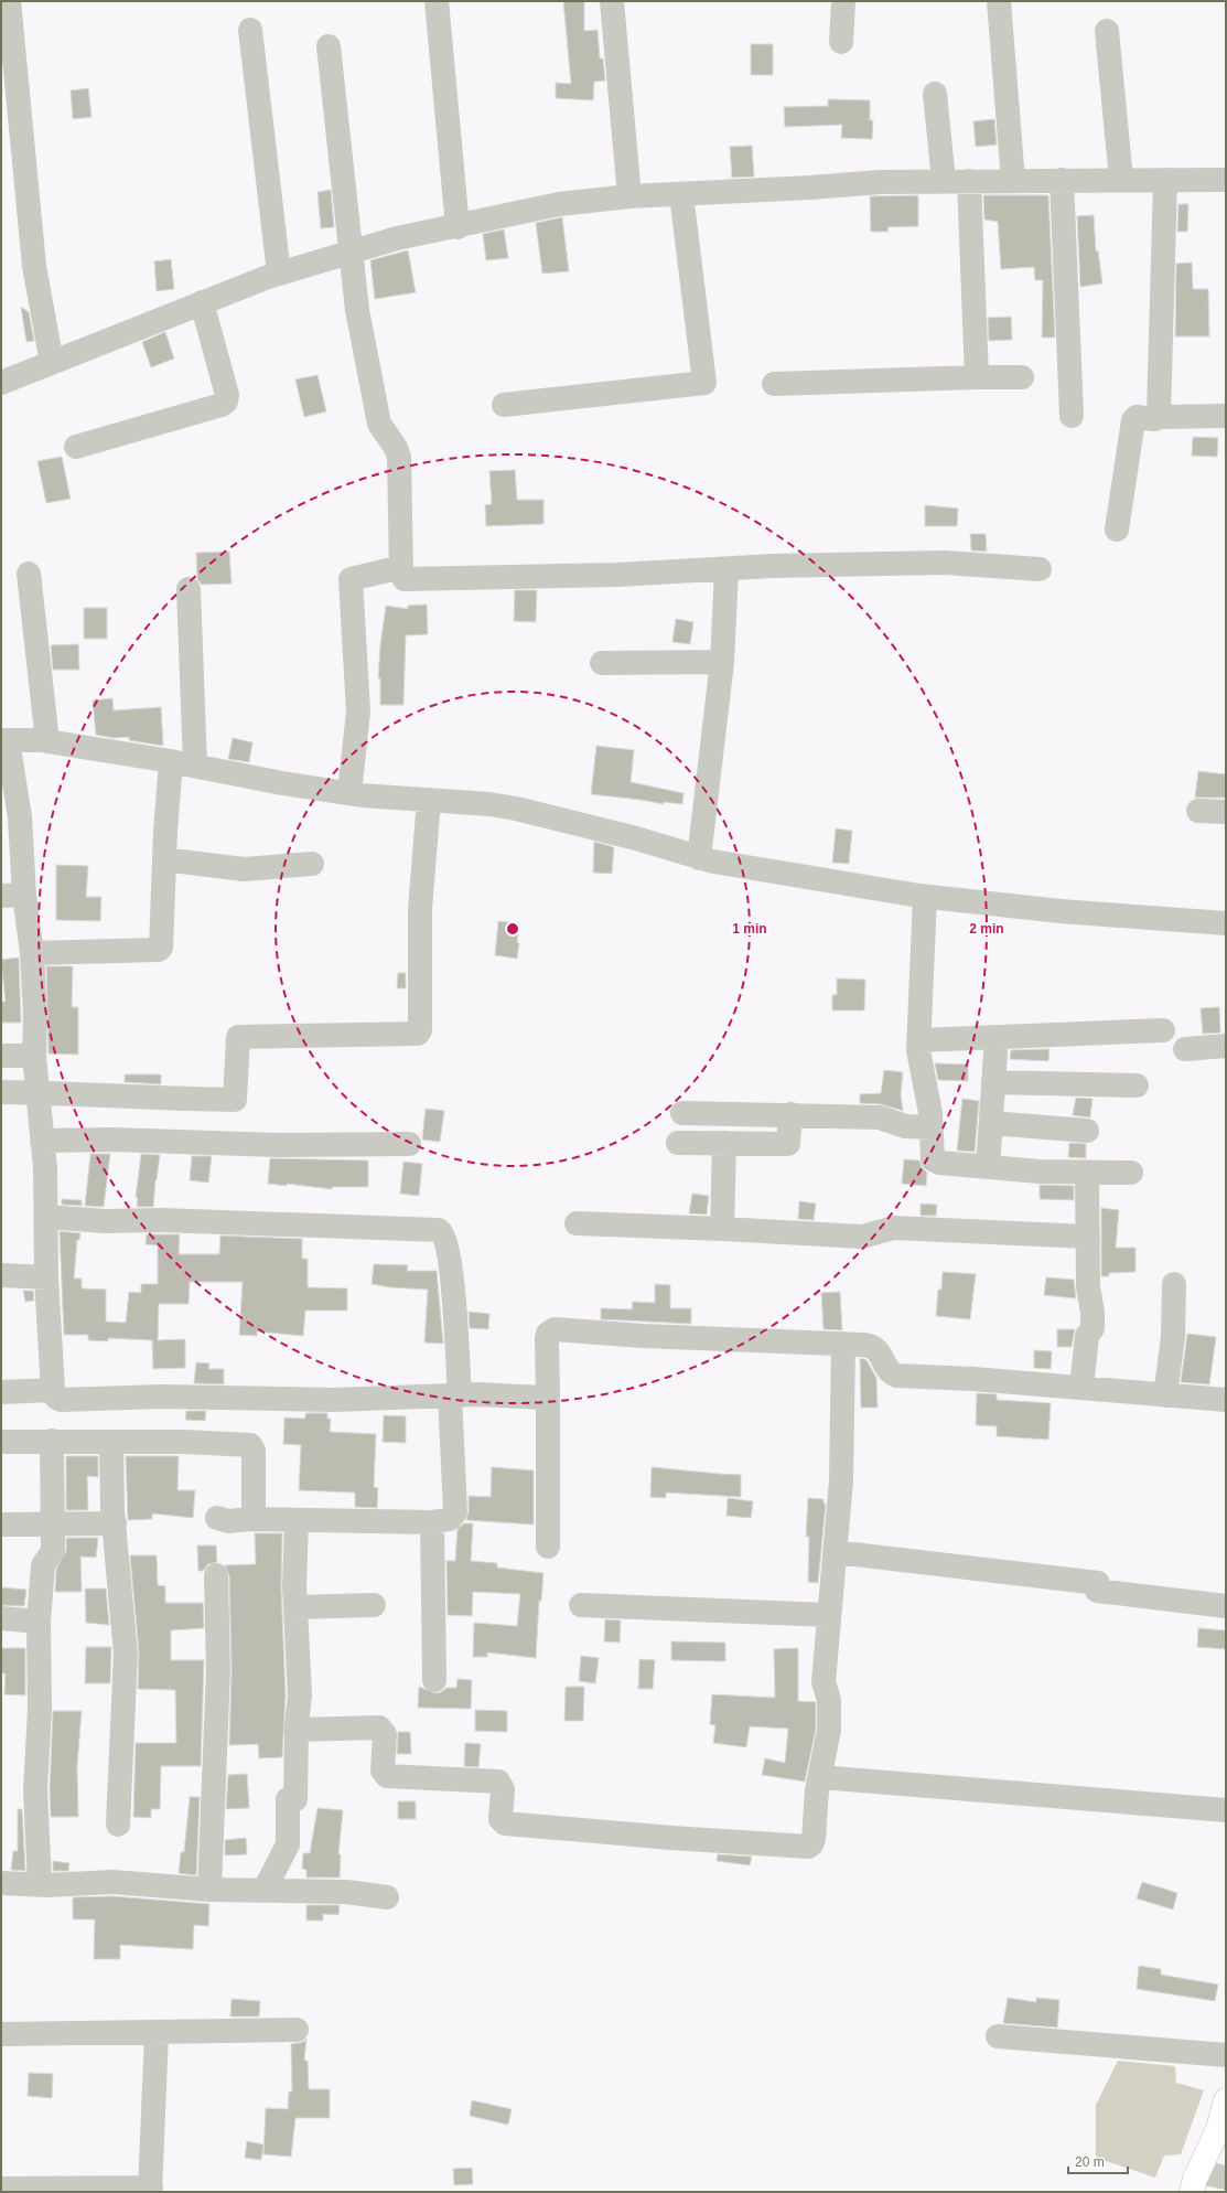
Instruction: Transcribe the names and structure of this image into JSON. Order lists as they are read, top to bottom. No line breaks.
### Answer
{"scale_bar":"20 m","rings":["1 min","2 min"]}
